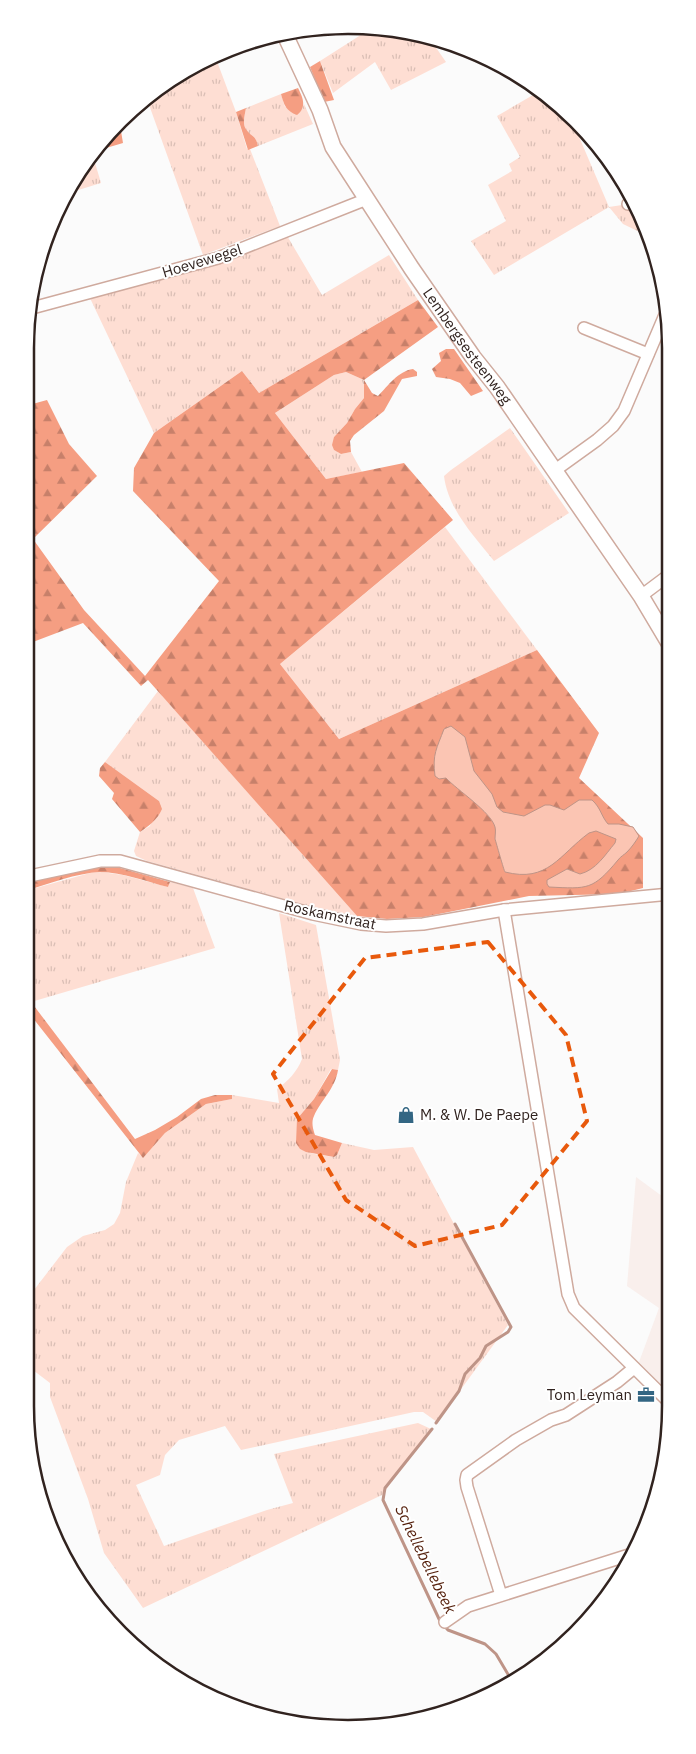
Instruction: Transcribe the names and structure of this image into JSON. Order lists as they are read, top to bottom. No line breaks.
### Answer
{"streets":{"street":["Hoevewegel","Lembergsesteenweg","Roskamstraat"]},"crossings":[["Hoevewegel","Lembergsesteenweg"]],"water":["Schellebellebeek"],"places":{"shop":["M. & W. De Paepe"],"office":["Tom Leyman"]}}
